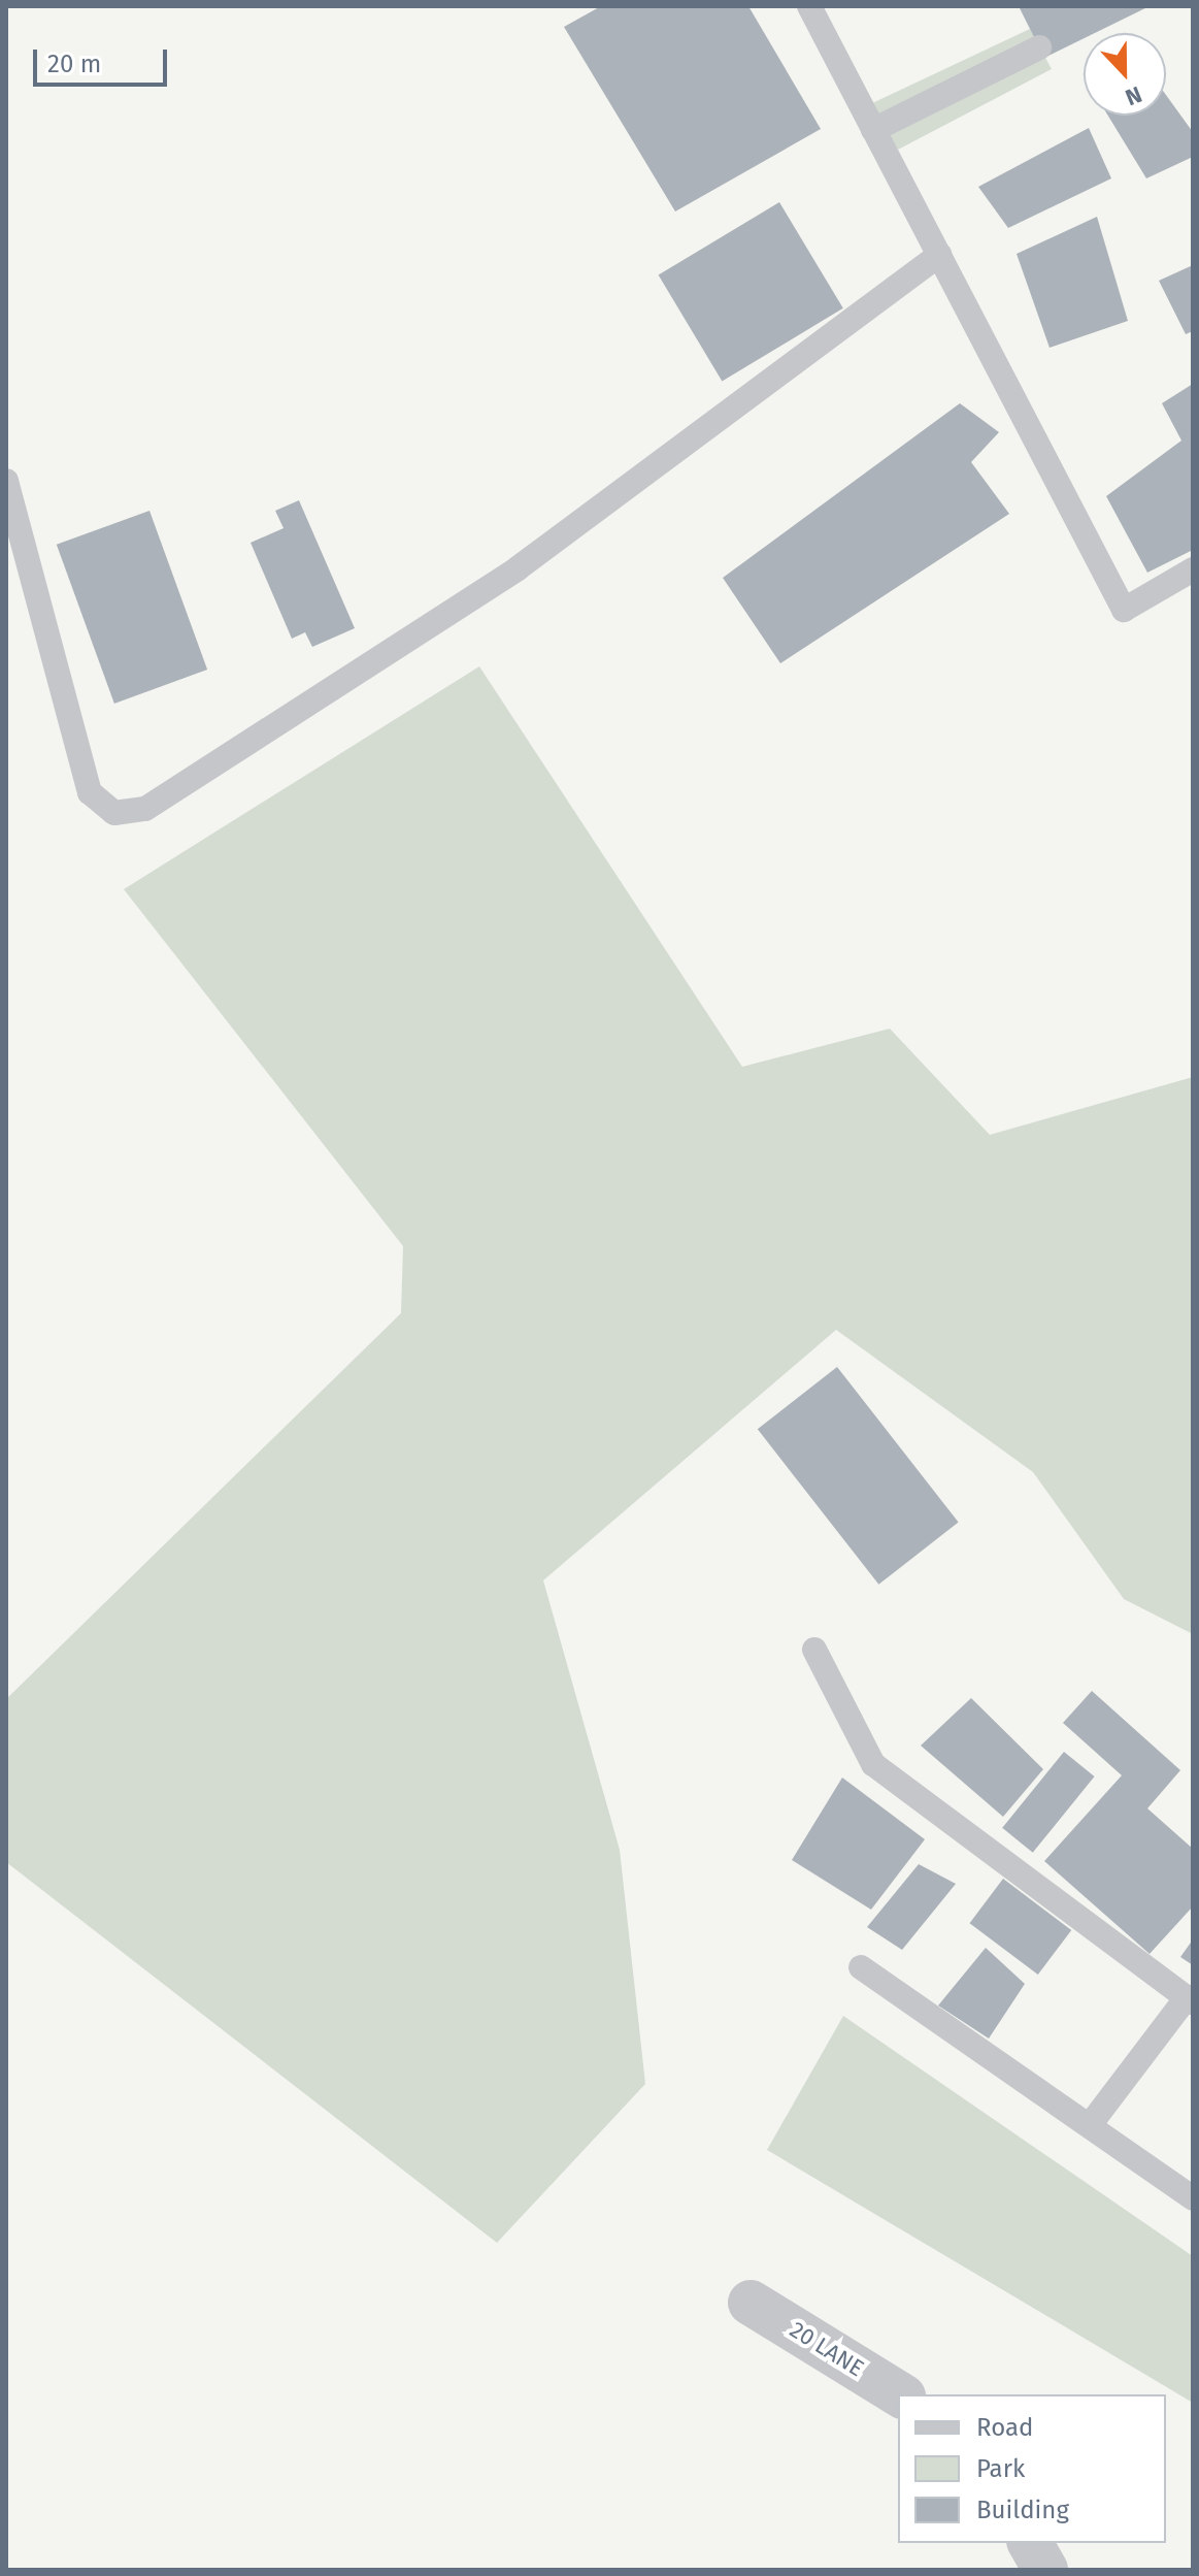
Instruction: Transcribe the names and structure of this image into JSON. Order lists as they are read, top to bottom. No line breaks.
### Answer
{"streets":{"street":["20 LANE"]},"legend":["Road","Park","Building"],"scale_bar":"20 m","north":"bottom"}
